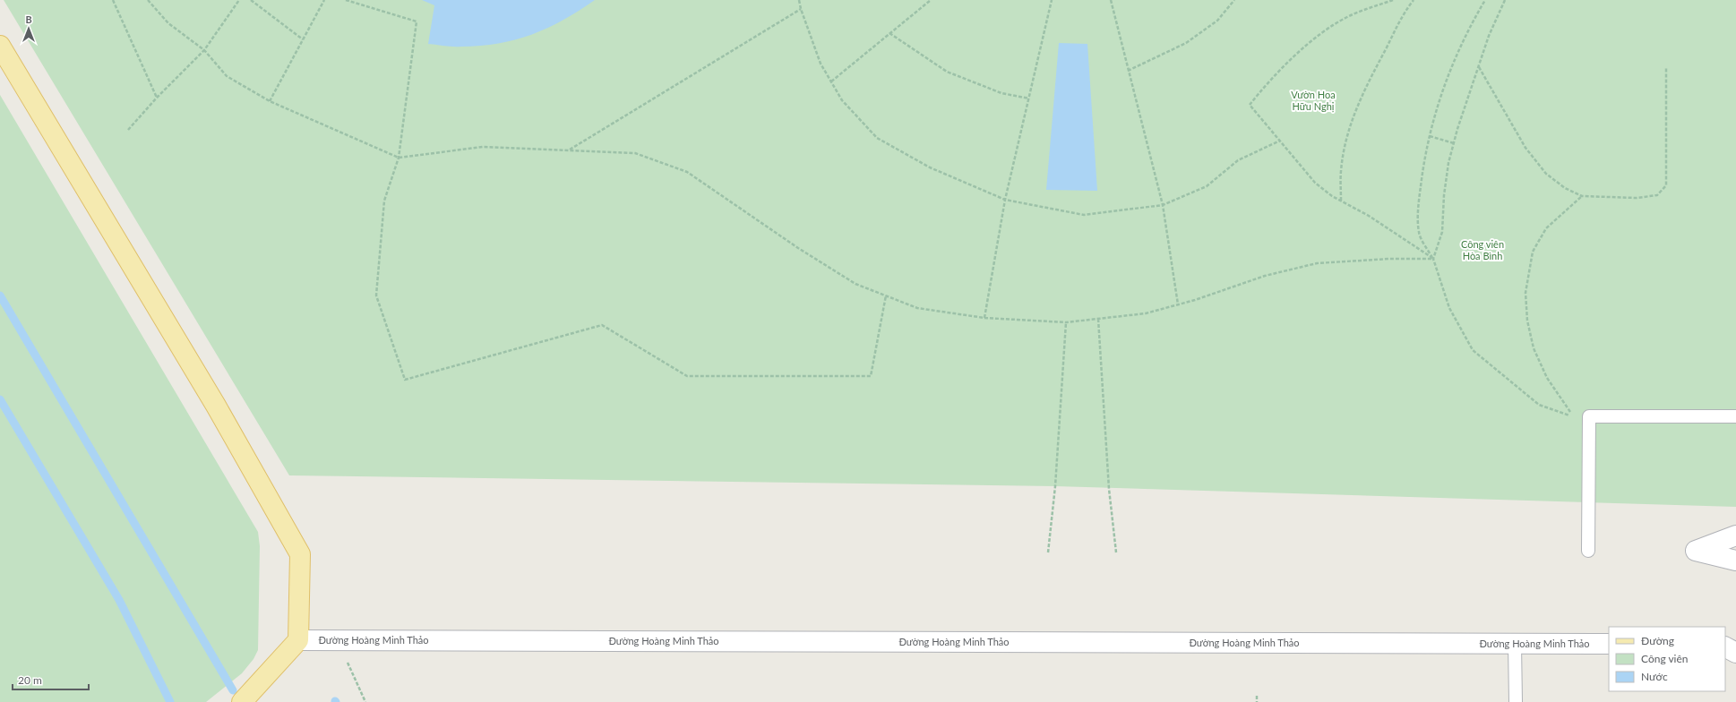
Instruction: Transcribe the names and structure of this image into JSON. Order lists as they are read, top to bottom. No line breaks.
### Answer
{"streets":{"main road":["Đường Hoàng Minh Thảo"]},"parks":["Vườn Hoa Hữu Nghị","Công viên Hòa Bình"],"legend":["Đường","Công viên","Nước"],"scale_bar":"20 m","north":"top"}
